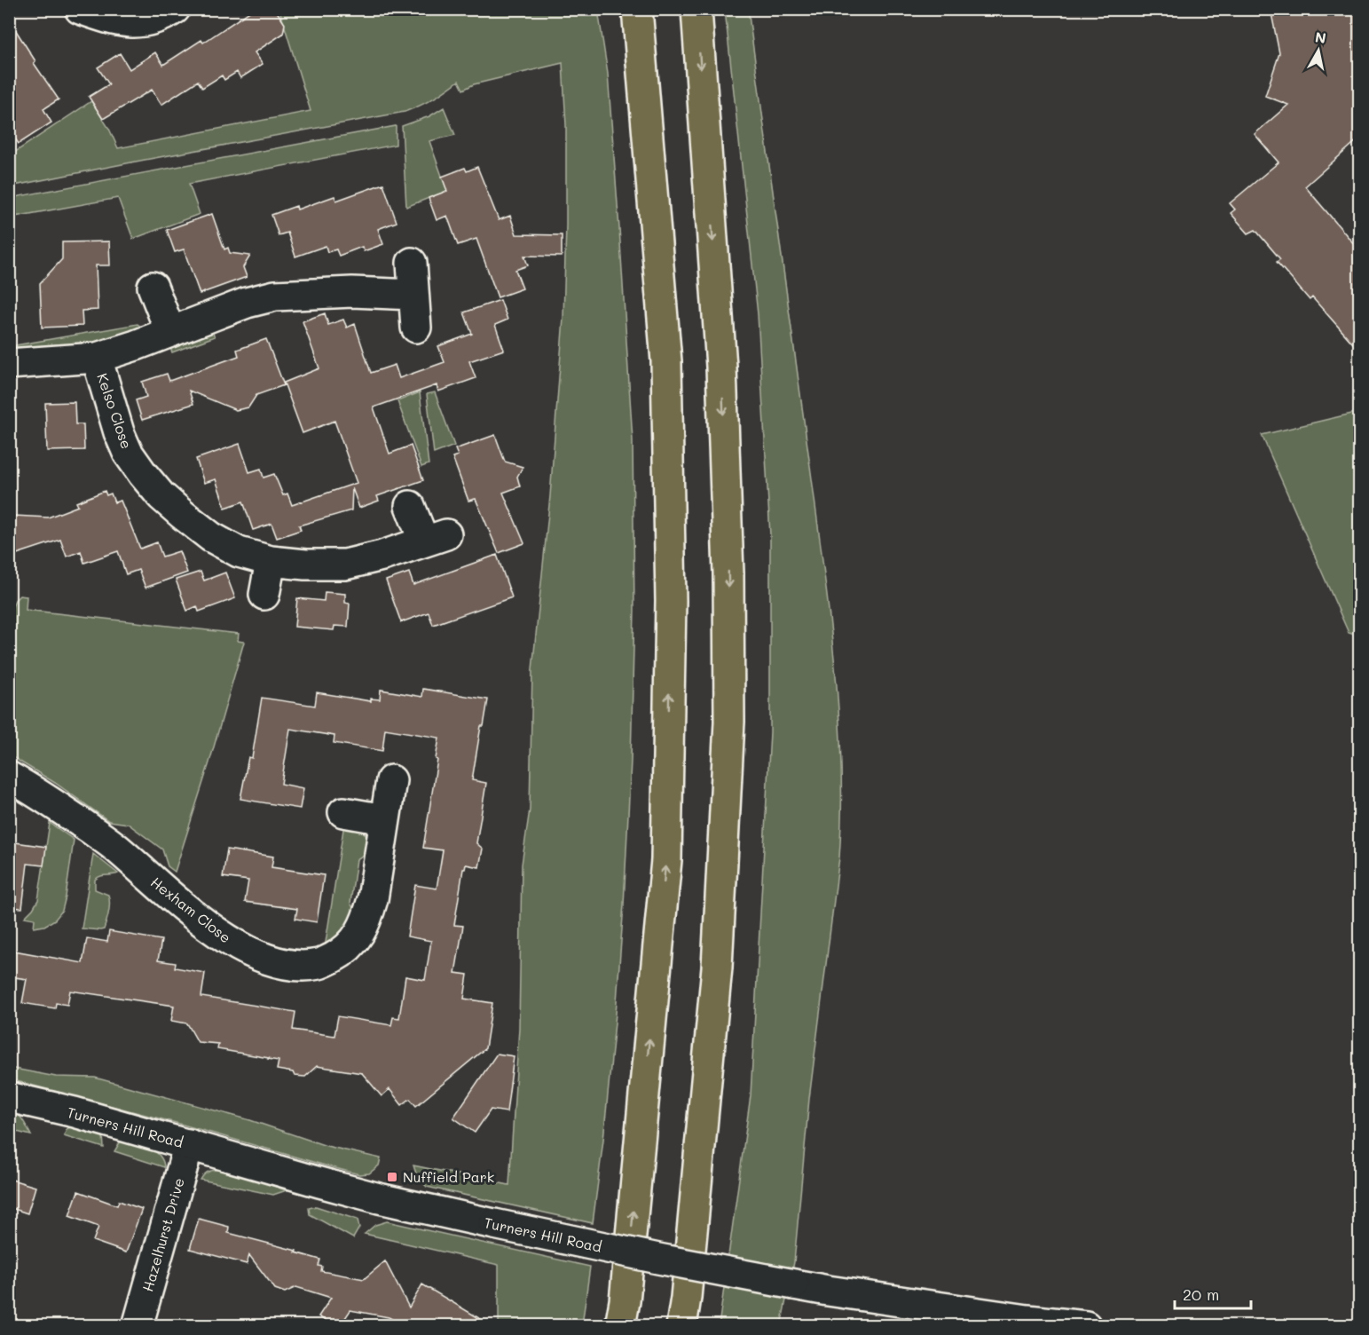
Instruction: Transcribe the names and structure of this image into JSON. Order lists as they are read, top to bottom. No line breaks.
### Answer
{"streets":{"street":["Kelso Close","Hexham Close","Turners Hill Road","Hazelhurst Drive"]},"crossings":[["Turners Hill Road","Hazelhurst Drive"]],"places":{"transit":["Nuffield Park"]},"scale_bar":"20 m","north":"top"}
